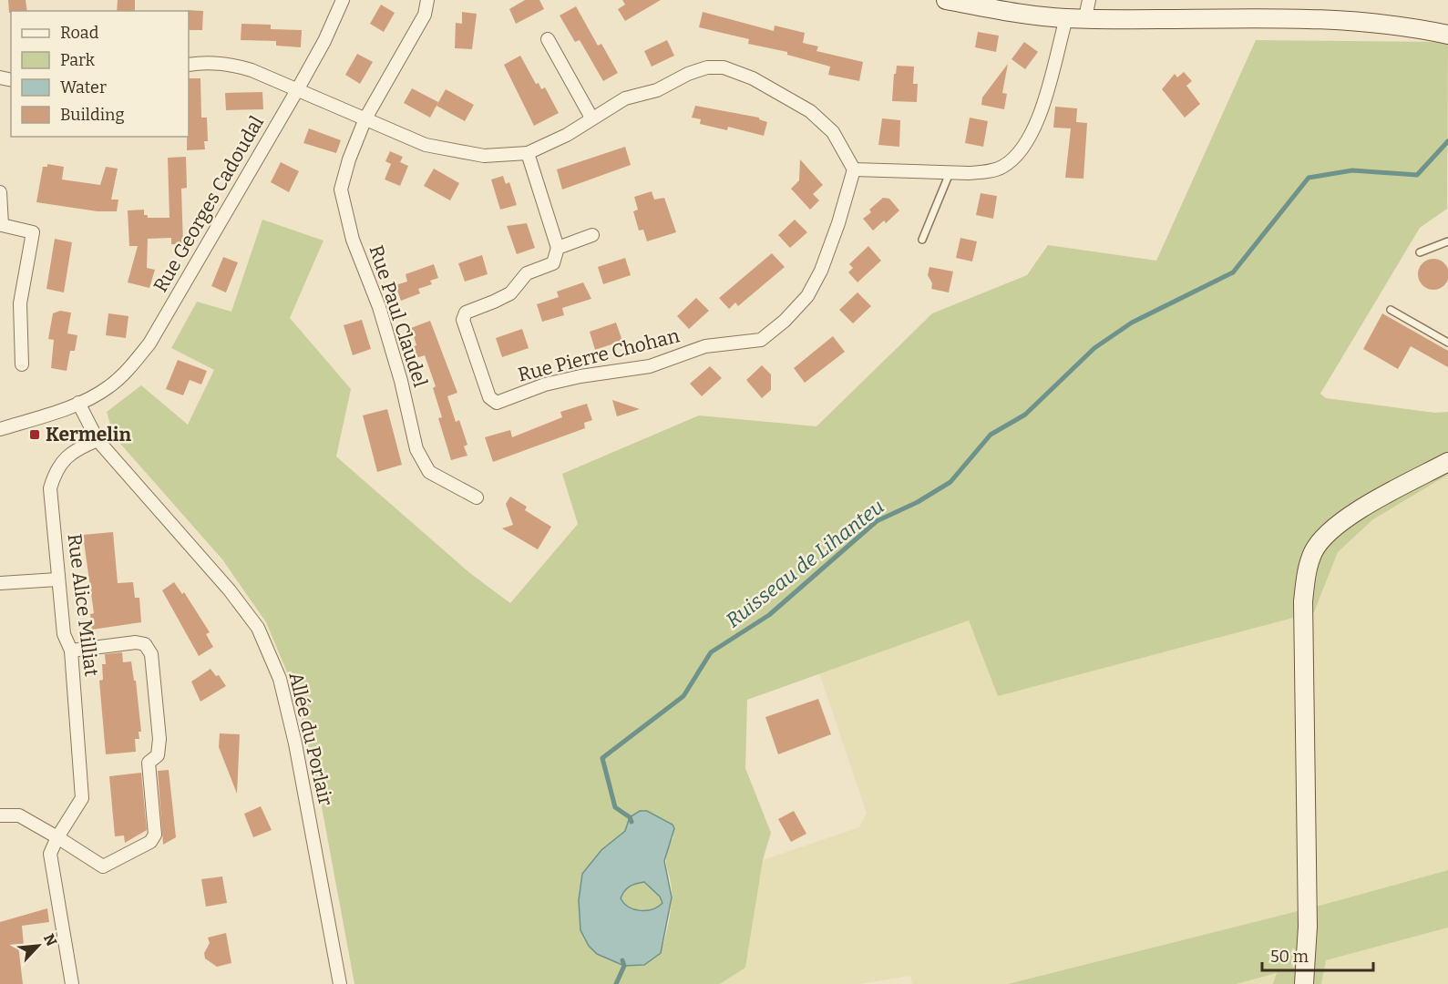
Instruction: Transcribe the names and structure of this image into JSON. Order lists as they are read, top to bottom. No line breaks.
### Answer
{"streets":{"street":["Rue Georges Cadoudal","Rue Paul Claudel","Rue Pierre Chohan","Rue Alice Milliat","Allée du Porlair"]},"crossings":[["Rue Georges Cadoudal","Allée du Porlair"],["Rue Alice Milliat","Allée du Porlair"]],"water":["Ruisseau de Lihanteu"],"places":{"transit":["Kermelin"]},"legend":["Road","Park","Water","Building"],"scale_bar":"50 m","north":"top right"}
